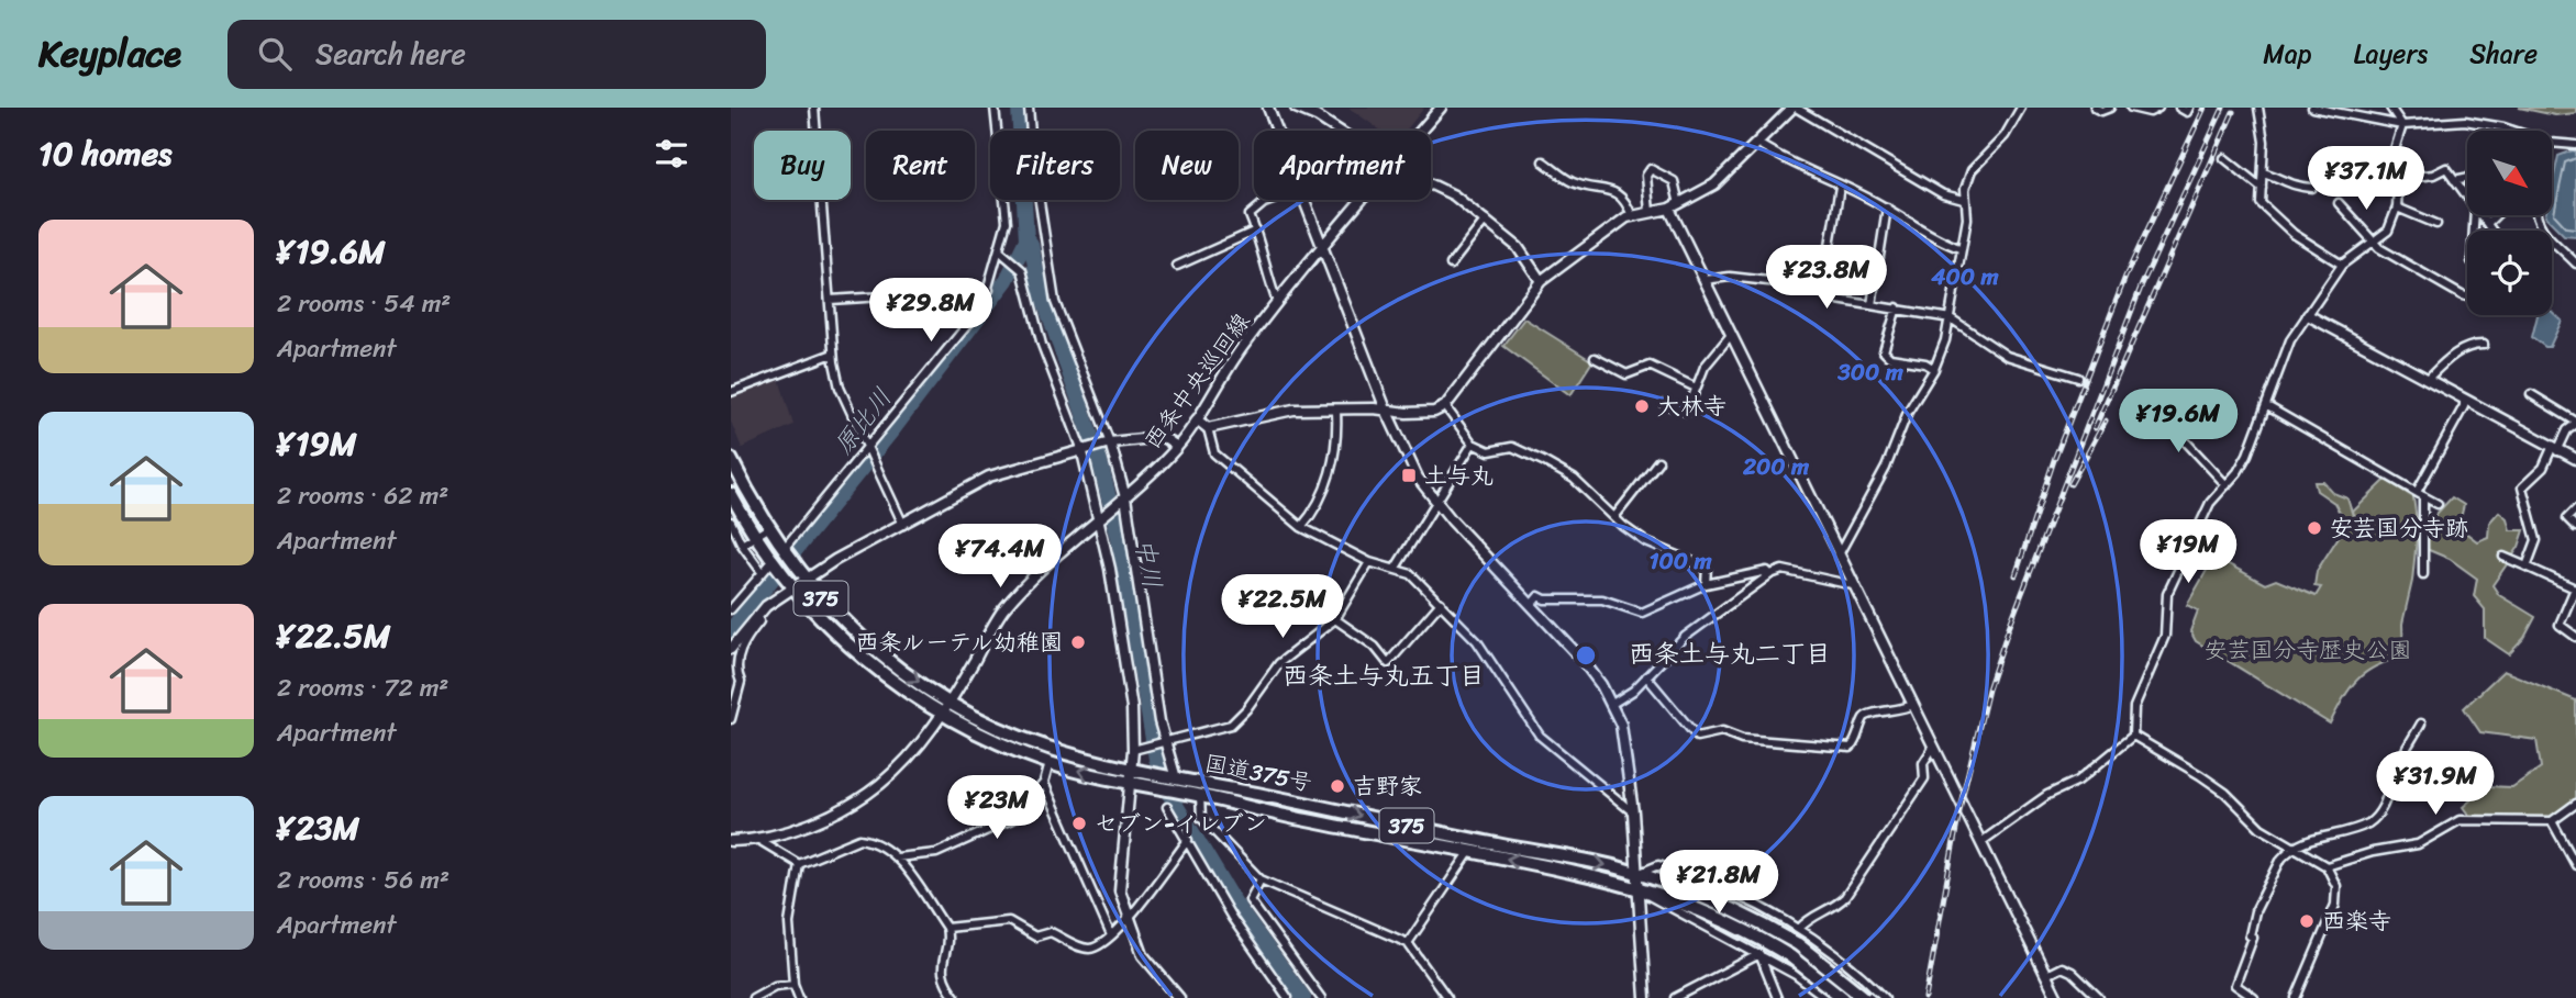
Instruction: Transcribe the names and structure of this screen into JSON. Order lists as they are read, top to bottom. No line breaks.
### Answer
{"streets":{"highway":["375","国道375号"],"street":["西条中央巡回線"]},"crossings":[["西条中央巡回線","国道375号"]],"districts":["西条土与丸二丁目","西条土与丸五丁目"],"water":["原比川","中川"],"parks":["安芸国分寺歴史公園"],"places":{"other":["大林寺","安芸国分寺跡","西条ルーテル幼稚園","吉野家","セブン-イレブン","西楽寺"],"transit":["土与丸"]},"north":"bottom right","page":{"header":"Keyplace","search":"Search here","nav":["Map","Layers","Share"],"heading":"10 homes","chip":["Buy","Rent","Filters","New","Apartment"],"price":["¥37.1M","¥23.8M","¥29.8M","¥19.6M","¥19M","¥74.4M","¥22.5M","¥31.9M","¥23M","¥21.8M"],"list":[{"name":"¥19.6M","note":"2 rooms · 54 m² · Apartment"},{"name":"¥19M","note":"2 rooms · 62 m² · Apartment"},{"name":"¥22.5M","note":"2 rooms · 72 m² · Apartment"},{"name":"¥23M","note":"2 rooms · 56 m² · Apartment"}]},"rings":["400 m","300 m","200 m","100 m"]}
